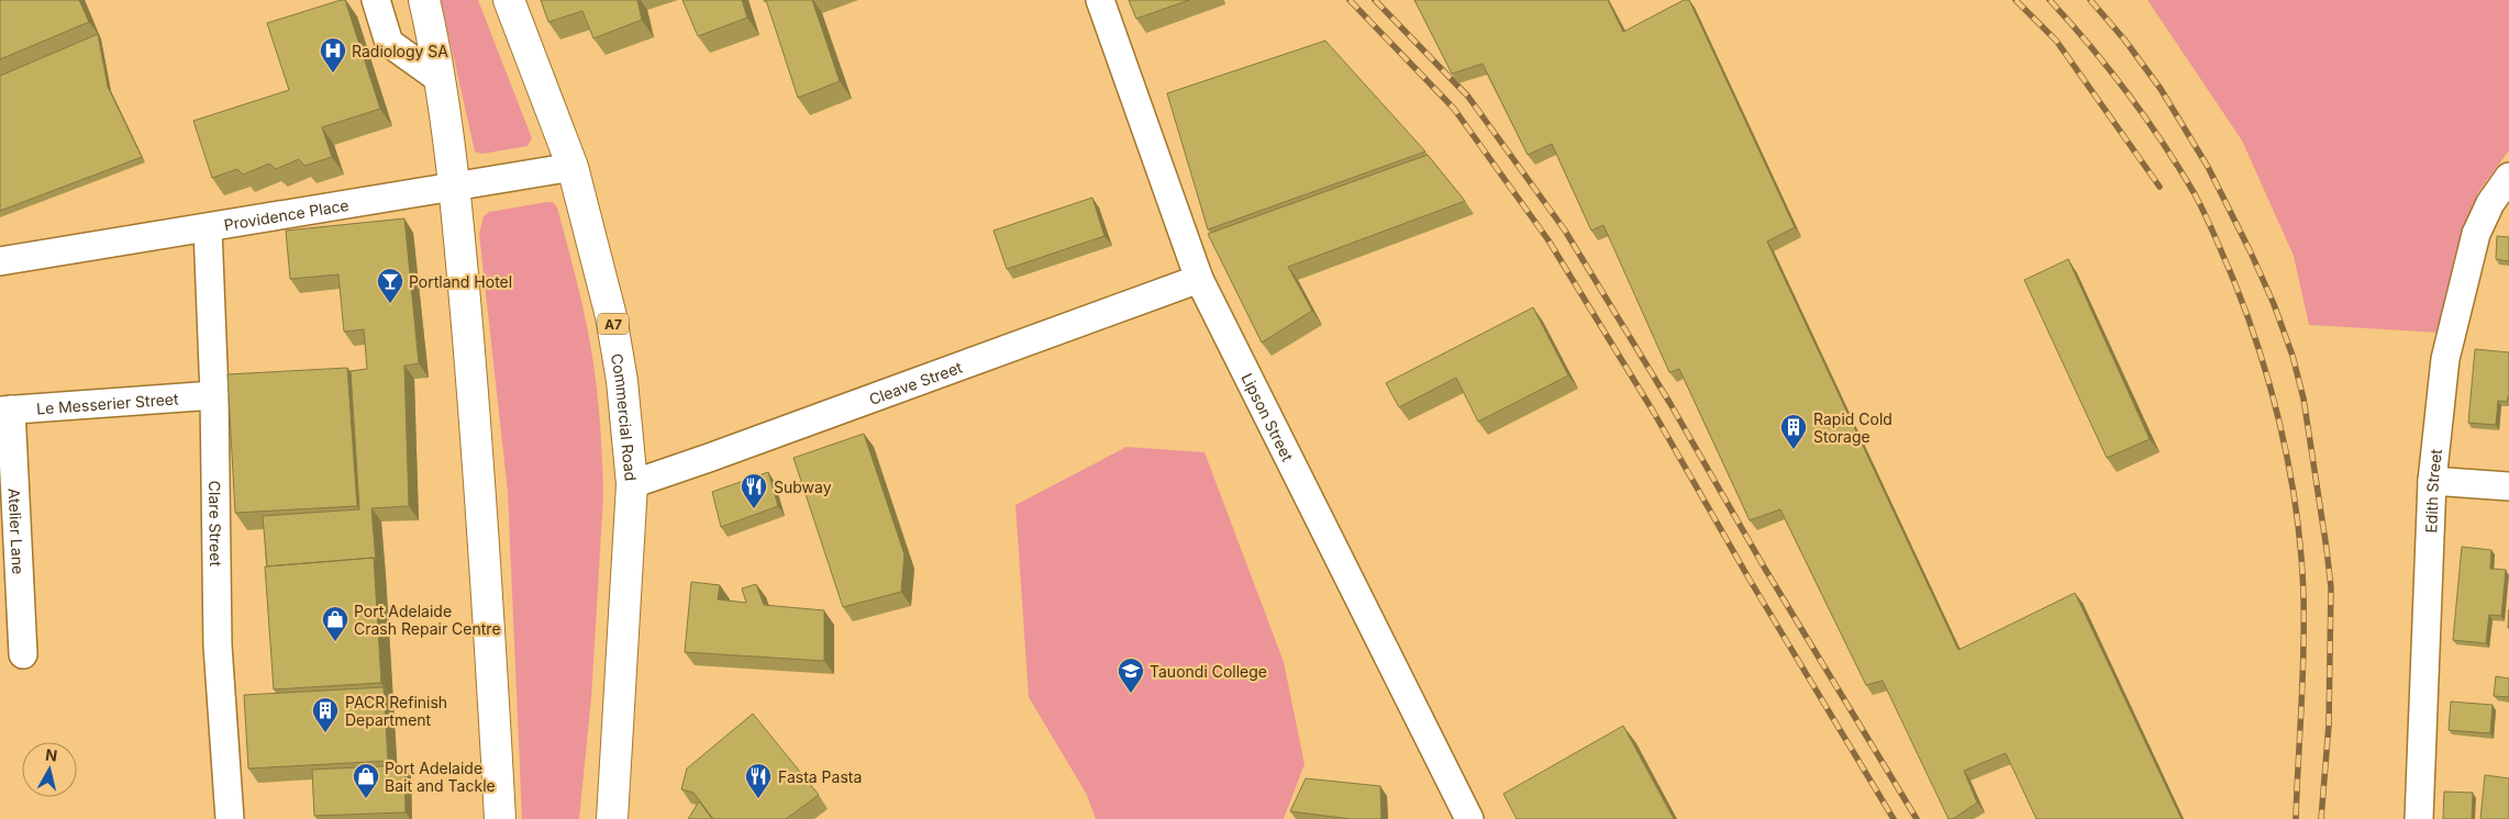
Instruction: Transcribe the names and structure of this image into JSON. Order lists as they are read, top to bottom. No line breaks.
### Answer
{"streets":{"main road":["A7","Commercial Road"],"street":["Providence Place","Cleave Street","Le Messerier Street","Lipson Street","Edith Street","Clare Street","Atelier Lane"]},"crossings":[["Providence Place","Commercial Road"],["Providence Place","Clare Street"],["Cleave Street","Lipson Street"],["Cleave Street","Commercial Road"],["Le Messerier Street","Clare Street"],["Le Messerier Street","Atelier Lane"]],"places":{"hospital":["Radiology SA"],"bar":["Portland Hotel"],"building":["Rapid Cold Storage","PACR Refinish Department"],"restaurant":["Subway","Fasta Pasta"],"shop":["Port Adelaide Crash Repair Centre","Port Adelaide Bait and Tackle"],"school or university":["Tauondi College"]},"north":"top"}
